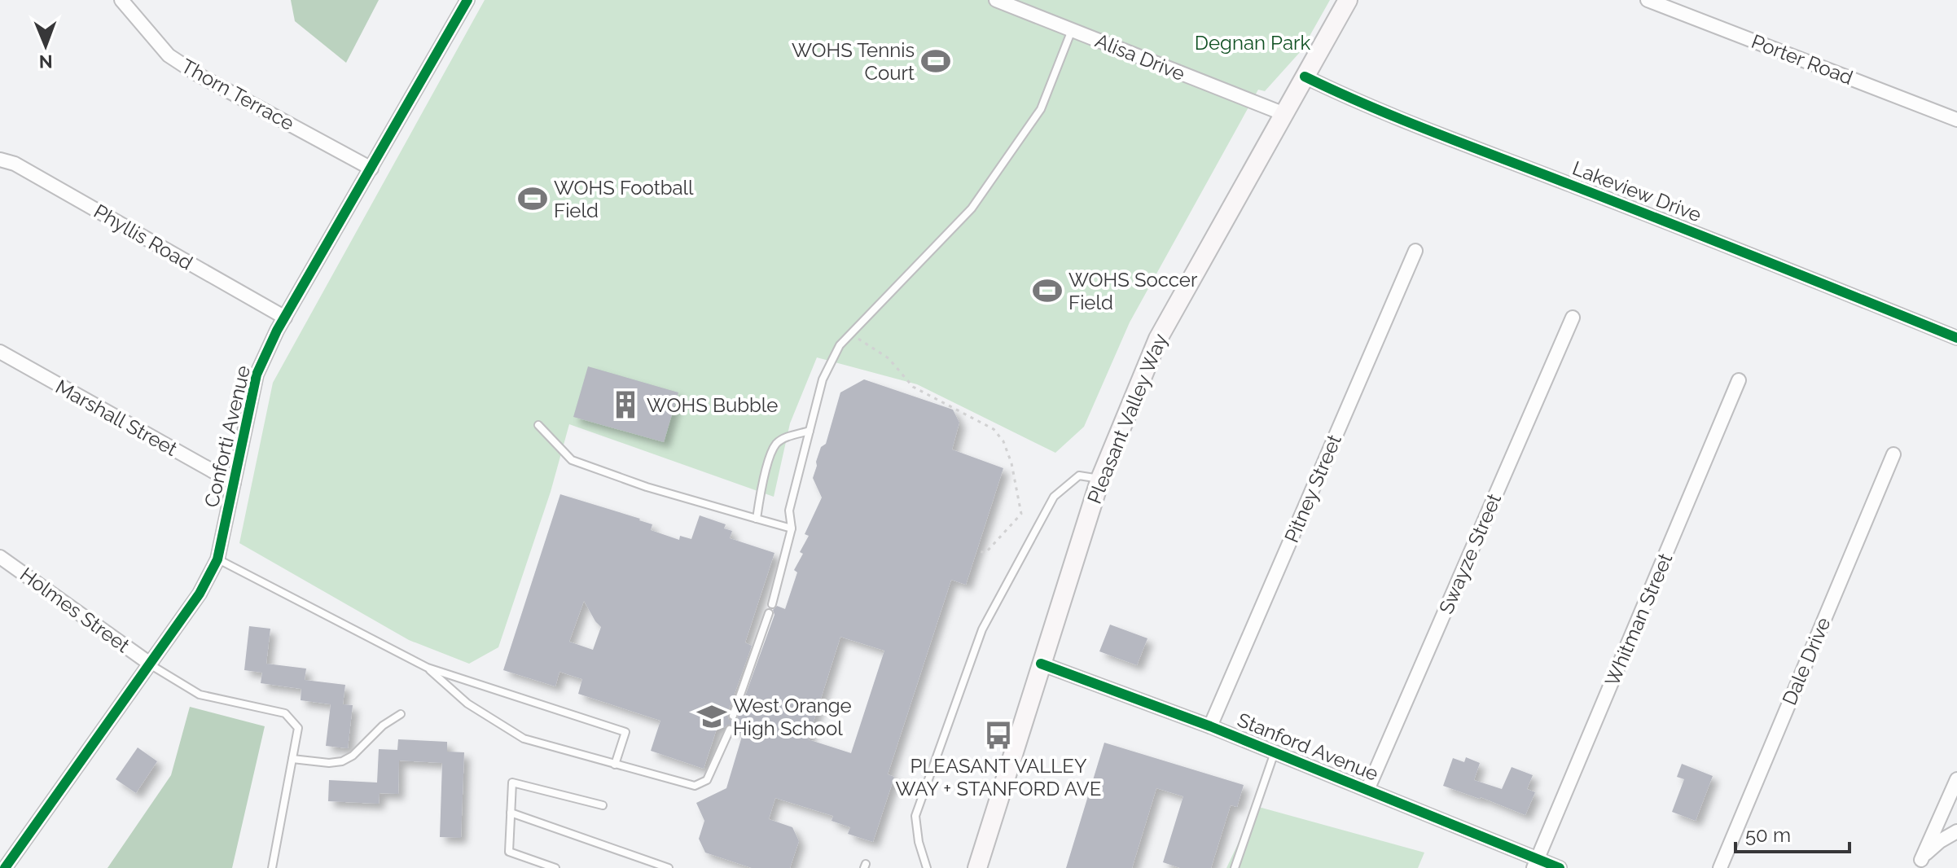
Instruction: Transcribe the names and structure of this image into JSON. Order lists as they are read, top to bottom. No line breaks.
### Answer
{"streets":{"main road":["Pleasant Valley Way"],"street":["Alisa Drive","Porter Road","Thorn Terrace","Lakeview Drive","Phyllis Road","Marshall Street","Conforti Avenue","Pitney Street","Swayze Street","Holmes Street","Whitman Street","Dale Drive","Stanford Avenue"]},"crossings":[["Alisa Drive","Pleasant Valley Way"],["Thorn Terrace","Conforti Avenue"],["Lakeview Drive","Pleasant Valley Way"],["Phyllis Road","Conforti Avenue"],["Marshall Street","Conforti Avenue"],["Pleasant Valley Way","Stanford Avenue"],["Conforti Avenue","Holmes Street"],["Pitney Street","Stanford Avenue"],["Swayze Street","Stanford Avenue"],["Whitman Street","Stanford Avenue"]],"parks":["Degnan Park"],"places":{"sports":["WOHS Tennis Court","WOHS Football Field","WOHS Soccer Field"],"building":["WOHS Bubble"],"school or university":["West Orange High School"],"bus stop":["PLEASANT VALLEY WAY + STANFORD AVE"]},"scale_bar":"50 m","north":"bottom"}
